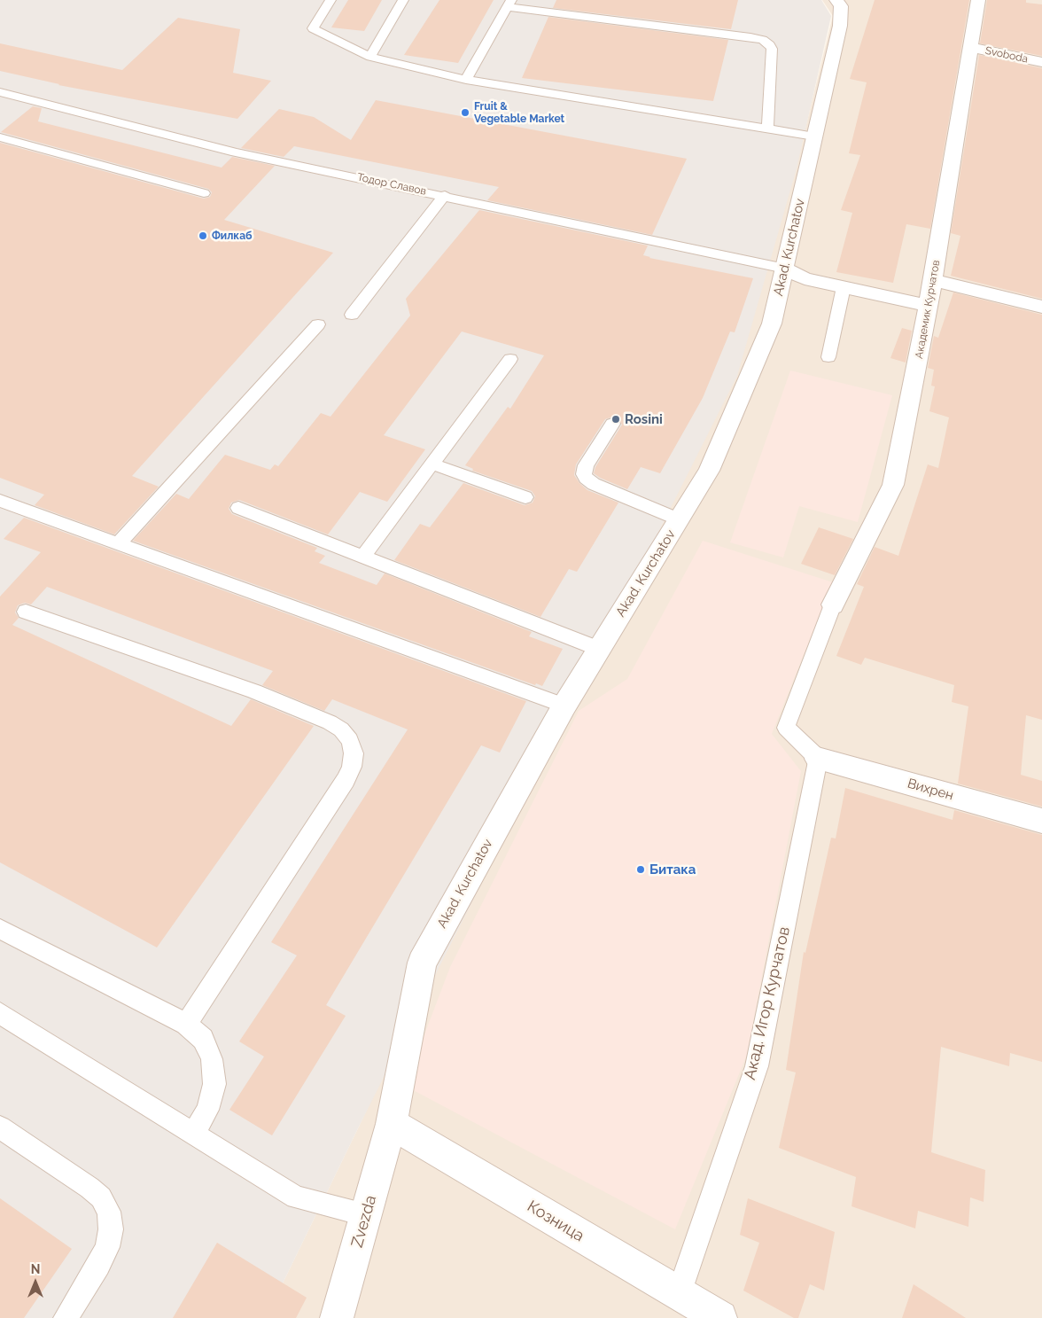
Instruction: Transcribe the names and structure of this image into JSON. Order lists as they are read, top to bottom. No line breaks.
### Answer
{"streets":{"street":["Svoboda","Akad. Kurchatov","Академик Курчатов","Вихрен","Zvezda","Козница"],"lane":["Тодор Славов","Акад. Игор Курчатов"]},"crossings":[["Svoboda","Академик Курчатов"],["Тодор Славов","Akad. Kurchatov"],["Akad. Kurchatov","Zvezda"],["Akad. Kurchatov","Козница"],["Вихрен","Акад. Игор Курчатов"],["Акад. Игор Курчатов","Козница"],["Zvezda","Козница"]],"places":["Fruit & Vegetable Market","Филкаб","Rosini","Битака"],"north":"top"}
